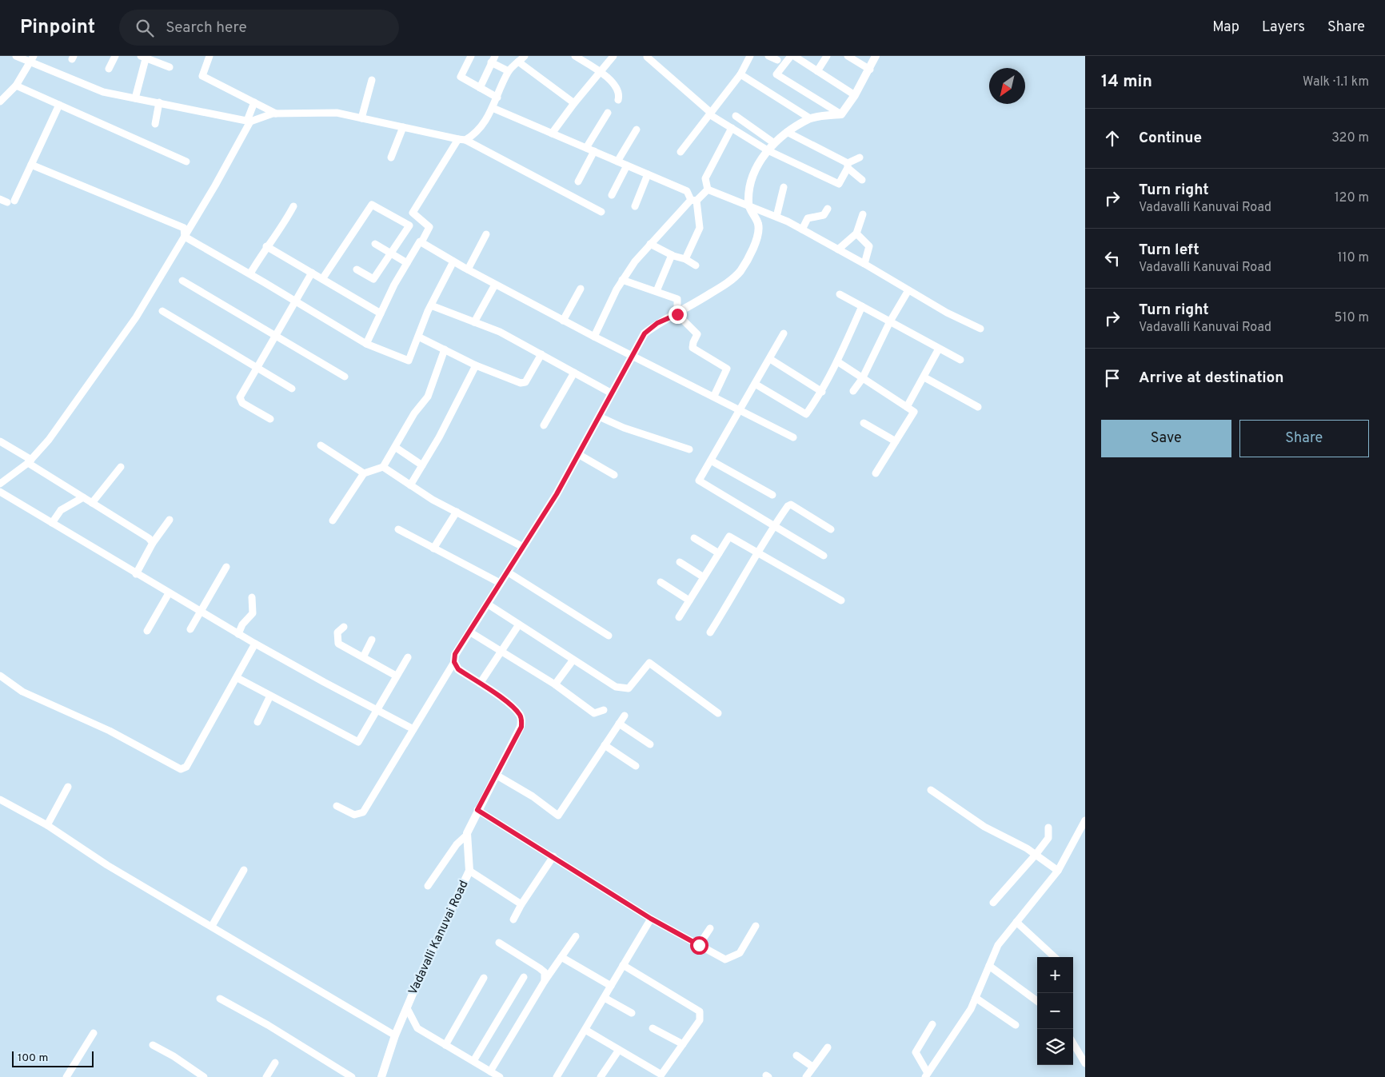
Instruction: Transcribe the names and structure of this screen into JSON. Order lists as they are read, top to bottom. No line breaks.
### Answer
{"streets":{"street":["Vadavalli Kanuvai Road"]},"scale_bar":"100 m","north":"bottom left","page":{"header":"Pinpoint","search":"Search here","nav":["Map","Layers","Share"],"heading":["14 min","Walk · 1.1 km"],"list":[["Continue","320 m"],["Turn right","Vadavalli Kanuvai Road","120 m"],["Turn left","Vadavalli Kanuvai Road","110 m"],["Turn right","Vadavalli Kanuvai Road","510 m"],"Arrive at destination"],"buttons":["Save","Share"],"map_buttons":["+","−"],"scale":"100 m"}}
